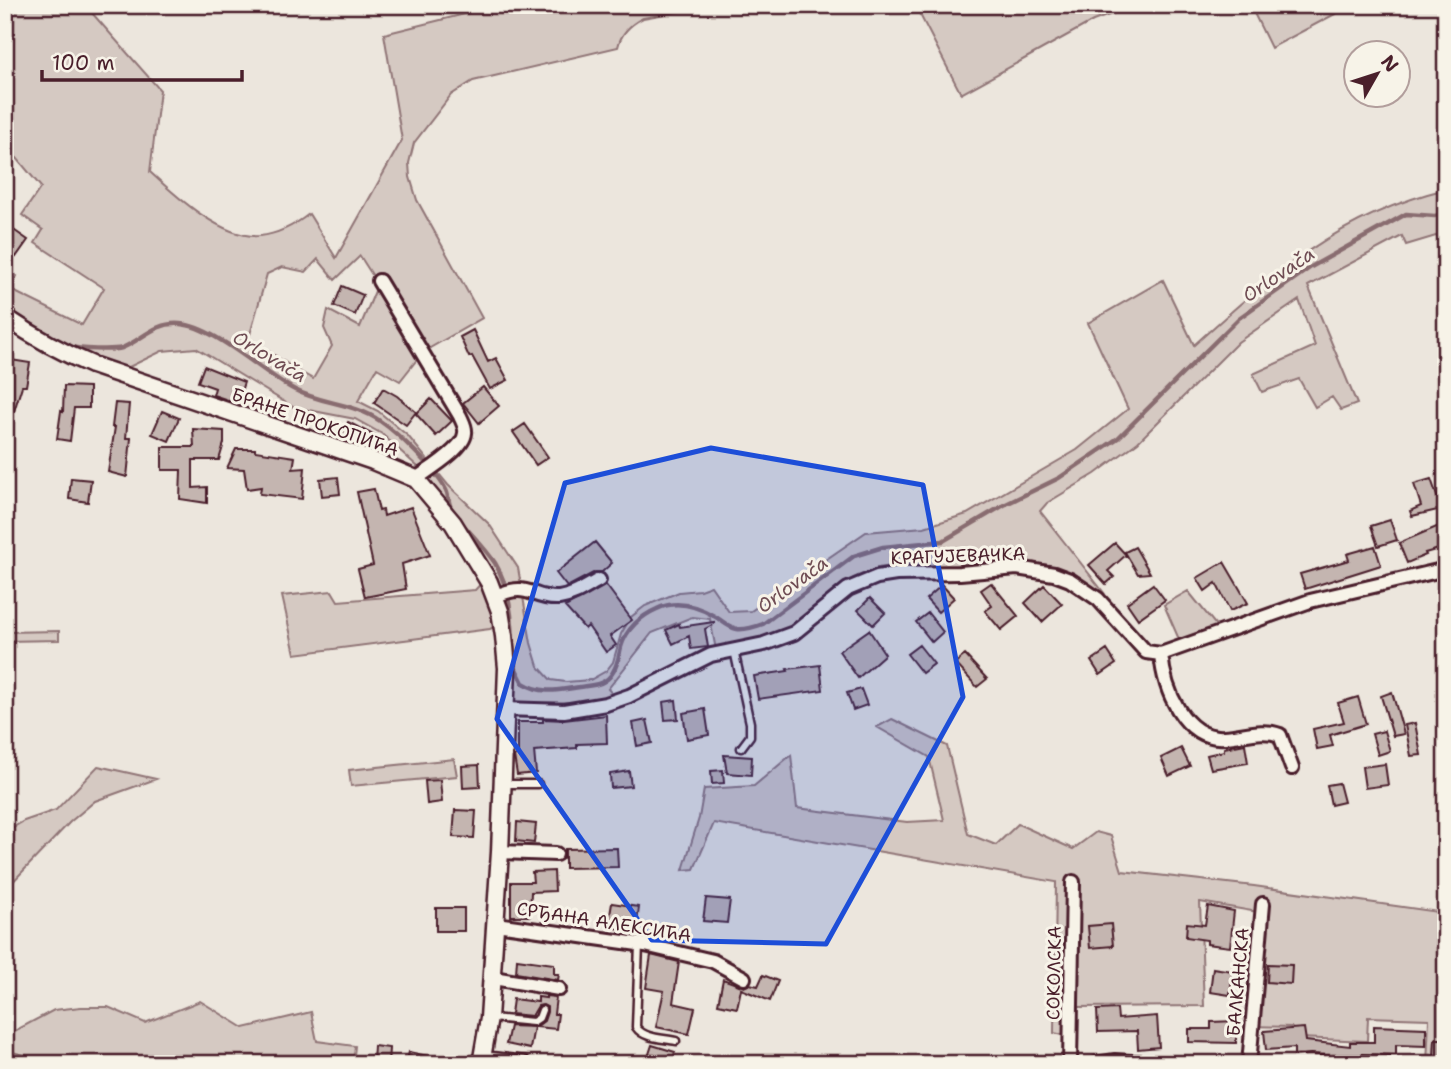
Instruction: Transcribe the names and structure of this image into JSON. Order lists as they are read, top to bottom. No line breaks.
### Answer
{"streets":{"street":["БРАНЕ ПРОКОПИЋА","КРАГУЈЕВАЧКА","СРЂАНА АЛЕКСИЋА","СОКОЛСКА","БАЛКАНСКА"]},"crossings":[["БРАНЕ ПРОКОПИЋА","КРАГУЈЕВАЧКА"],["БРАНЕ ПРОКОПИЋА","СРЂАНА АЛЕКСИЋА"],["КРАГУЈЕВАЧКА","СРЂАНА АЛЕКСИЋА"]],"water":["Orlovača"],"scale_bar":"100 m","north":"top right"}
